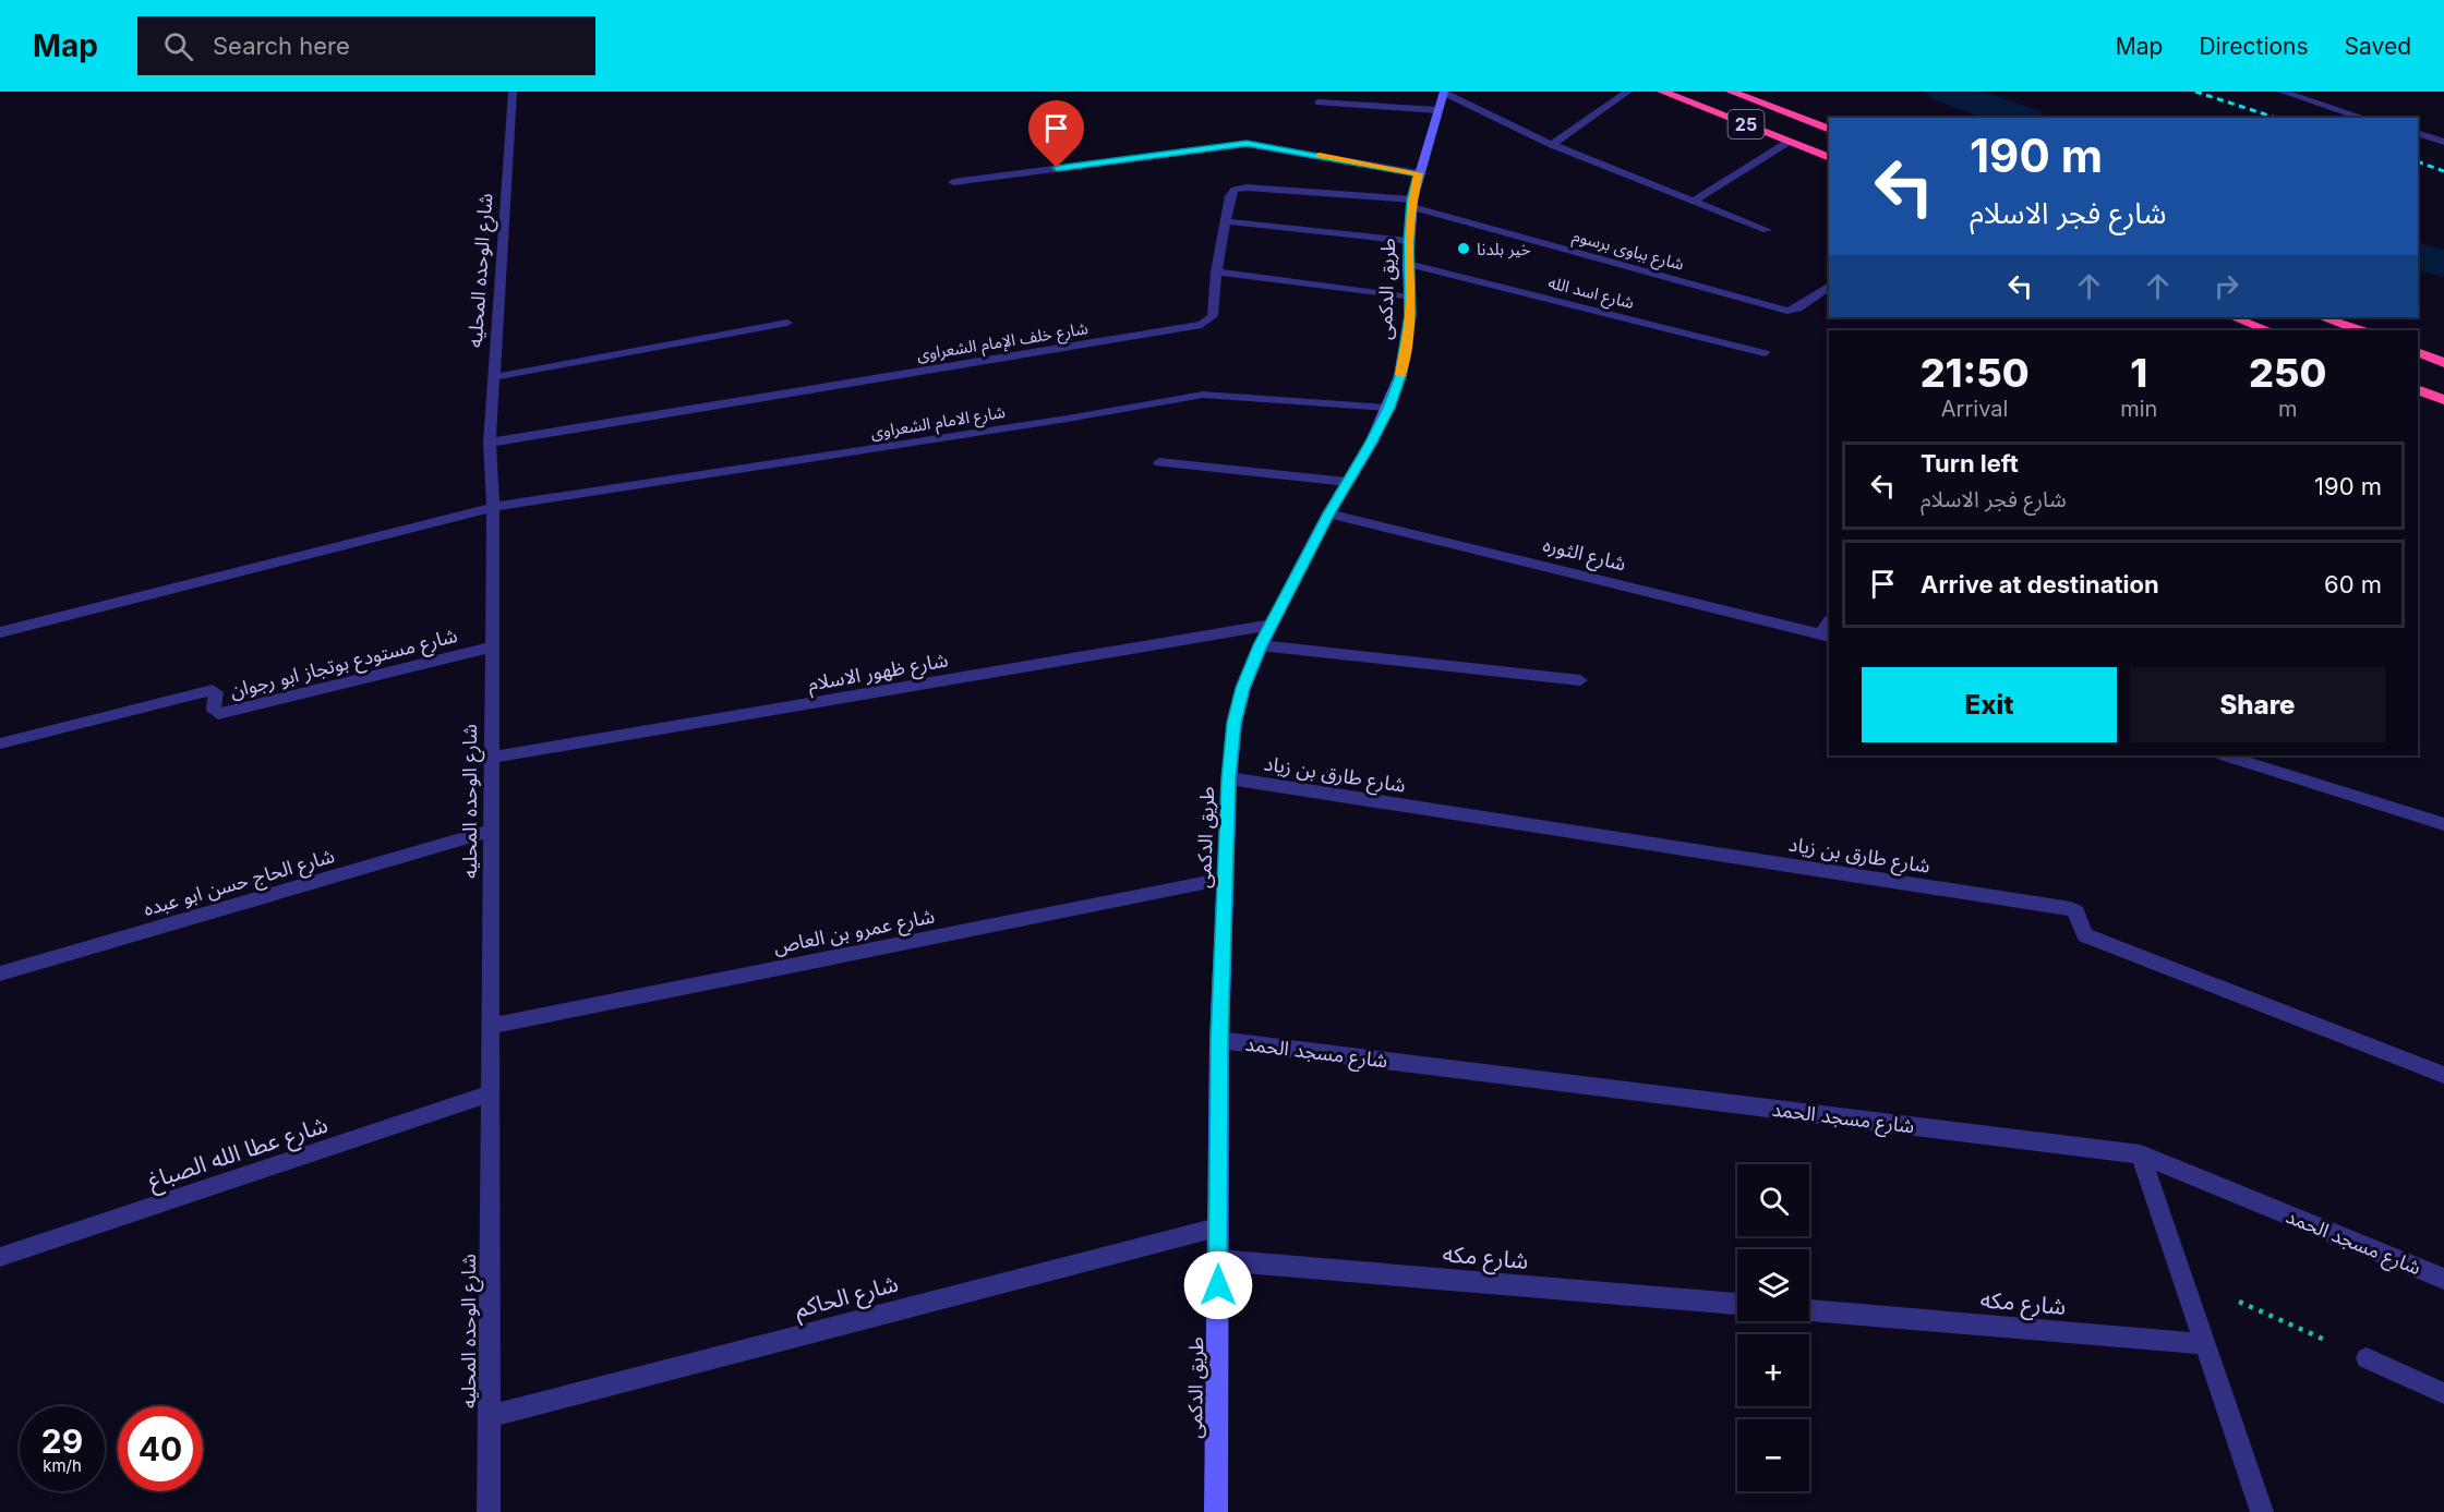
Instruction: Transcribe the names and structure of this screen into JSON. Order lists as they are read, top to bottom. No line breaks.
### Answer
{"streets":{"highway":["25"],"street":["شارع بباوى برسوم","شارع الوحده المحليه","طريق الدكمى","شارع اسد الله","شارع خلف الإمام الشعراوى","شارع الامام الشعراوى","شارع الثوره","شارع مستودع بوتجاز ابو رجوان","شارع ظهور الاسلام","شارع طارق بن زياد","شارع الحاج حسن ابو عبده","شارع عمرو بن العاص","شارع مسجد الحمد","شارع عطا الله الصباغ","شارع مكه","شارع الحاكم"]},"crossings":[["شارع بباوى برسوم","طريق الدكمى"],["شارع بباوى برسوم","شارع خلف الإمام الشعراوى"],["شارع الوحده المحليه","شارع خلف الإمام الشعراوى"],["شارع الوحده المحليه","شارع الامام الشعراوى"],["شارع الوحده المحليه","شارع مستودع بوتجاز ابو رجوان"],["شارع الوحده المحليه","شارع ظهور الاسلام"],["شارع الوحده المحليه","شارع الحاج حسن ابو عبده"],["شارع الوحده المحليه","شارع عمرو بن العاص"],["شارع الوحده المحليه","شارع عطا الله الصباغ"],["شارع الوحده المحليه","شارع الحاكم"],["طريق الدكمى","شارع اسد الله"],["طريق الدكمى","شارع خلف الإمام الشعراوى"],["طريق الدكمى","شارع الامام الشعراوى"],["طريق الدكمى","شارع الثوره"],["طريق الدكمى","شارع ظهور الاسلام"],["طريق الدكمى","شارع طارق بن زياد"],["طريق الدكمى","شارع عمرو بن العاص"],["طريق الدكمى","شارع مسجد الحمد"],["طريق الدكمى","شارع مكه"],["طريق الدكمى","شارع الحاكم"]],"places":["خير بلدنا"],"page":{"header":"Map","search":"Search here","nav":["Map","Directions","Saved"],"turn":["190 m","شارع فجر الاسلام"],"eta":["21:50","Arrival","1","min","250","m"],"list":[{"name":"Turn left","note":"شارع فجر الاسلام","value":"190 m"},{"name":"Arrive at destination","value":"60 m"}],"buttons":["Exit","Share"],"map_buttons":["+","−"],"speed":"29 km/h","limit":"40"}}
